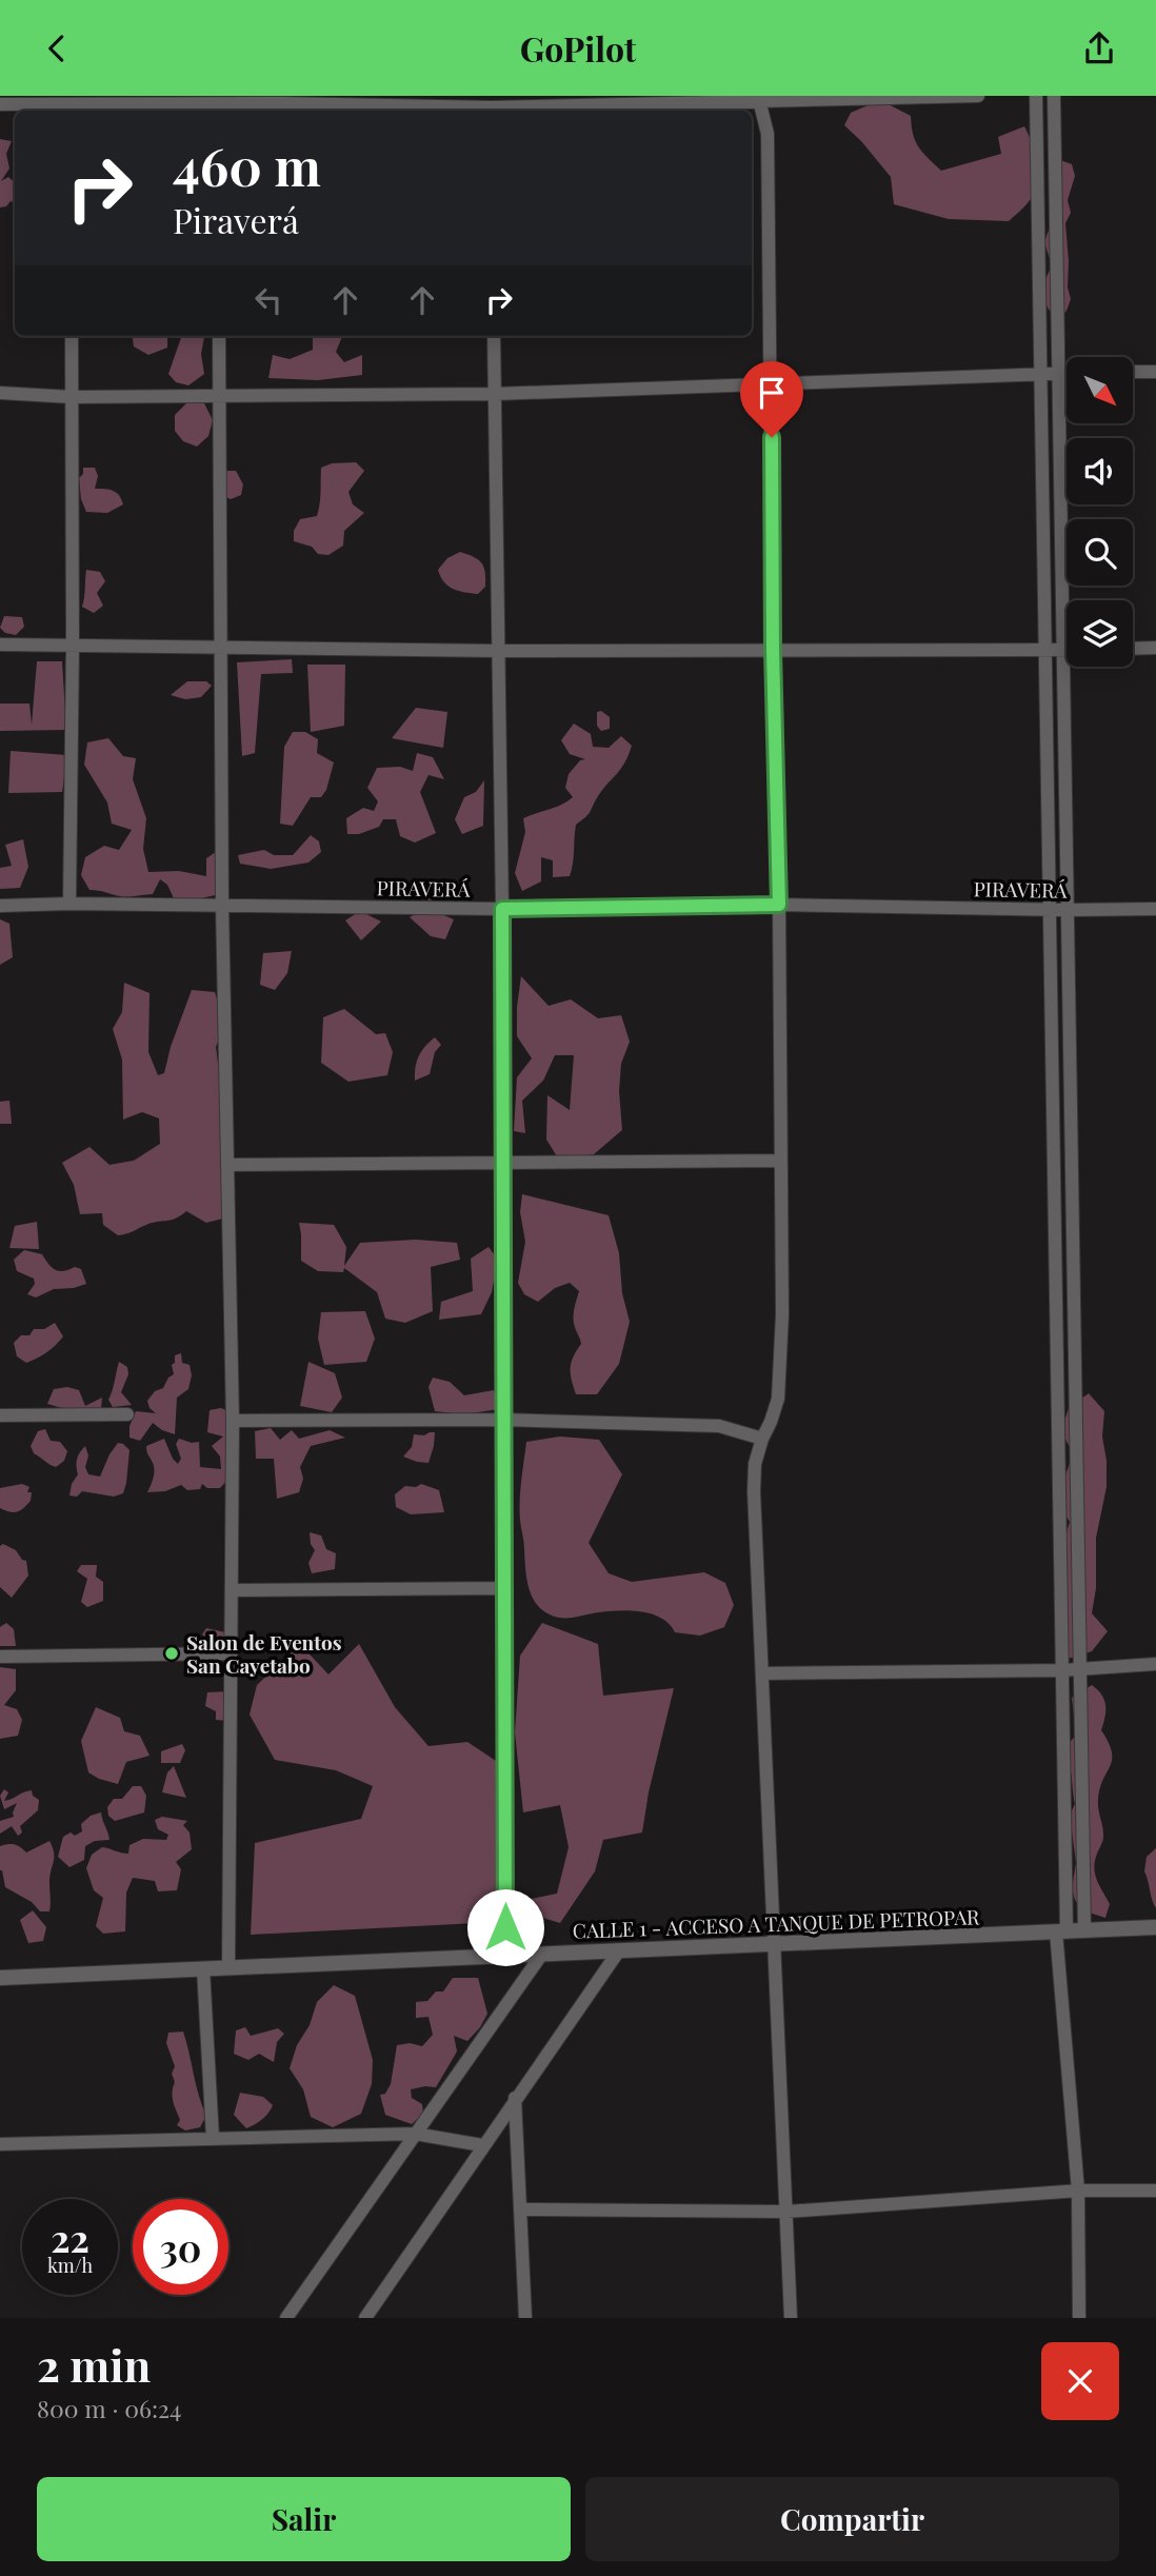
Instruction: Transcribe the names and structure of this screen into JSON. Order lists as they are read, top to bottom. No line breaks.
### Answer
{"streets":{"street":["PIRAVERÁ","CALLE 1 - ACCESO A TANQUE DE PETROPAR"]},"places":["Salon de Eventos San Cayetabo"],"north":"bottom right","page":{"header":"GoPilot","turn":["460 m","Piraverá"],"speed":"22 km/h","limit":"30","heading":["2 min","800 m · 06:24"],"buttons":["Salir","Compartir"]}}
